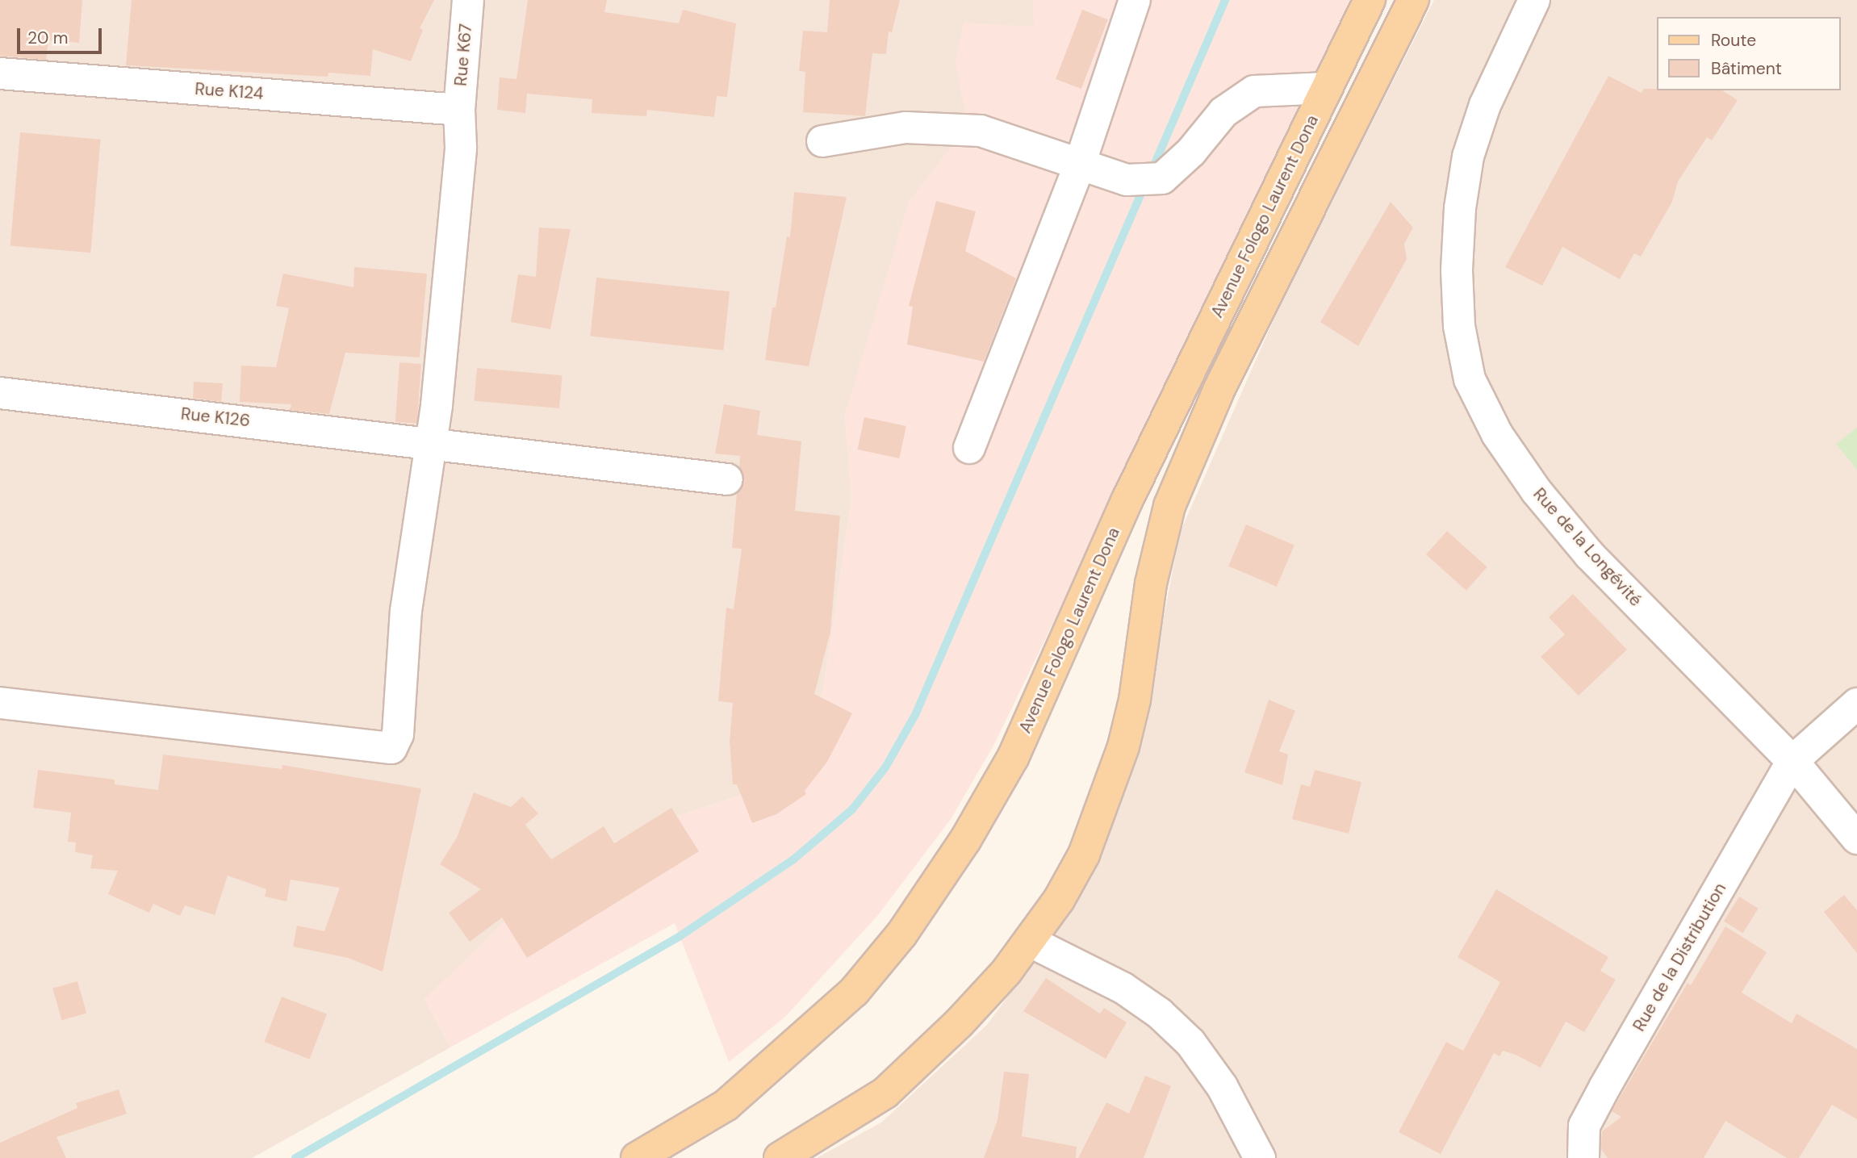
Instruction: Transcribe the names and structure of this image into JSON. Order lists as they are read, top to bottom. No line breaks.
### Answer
{"streets":{"main road":["Avenue Fologo Laurent Dona"],"street":["Rue K67","Rue K124","Rue K126","Rue de la Longévité","Rue de la Distribution"]},"crossings":[["Rue K67","Rue K124"],["Rue K67","Rue K126"],["Rue de la Longévité","Rue de la Distribution"]],"legend":["Route","Bâtiment"],"scale_bar":"20 m"}
